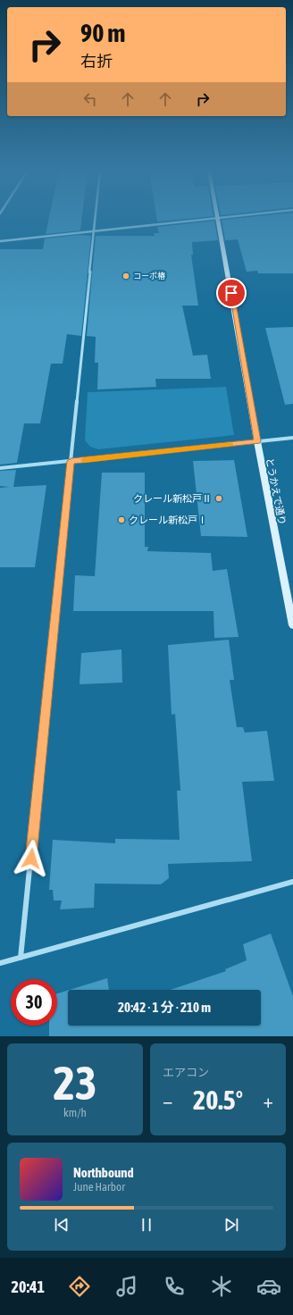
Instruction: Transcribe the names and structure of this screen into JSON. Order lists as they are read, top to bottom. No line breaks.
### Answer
{"streets":{"street":["とうかえで通り"]},"places":["コーポ椿","クレール新松戸Ⅱ","クレール新松戸Ⅰ"],"page":{"turn":["90 m","右折"],"limit":"30","trip":"20:42 · 1 分 · 210 m","tile":[["23","km/h"],"エアコン"],"heat":["−","20.5°","+"],"song":["Northbound","June Harbor"],"tabs":"20:41"}}
